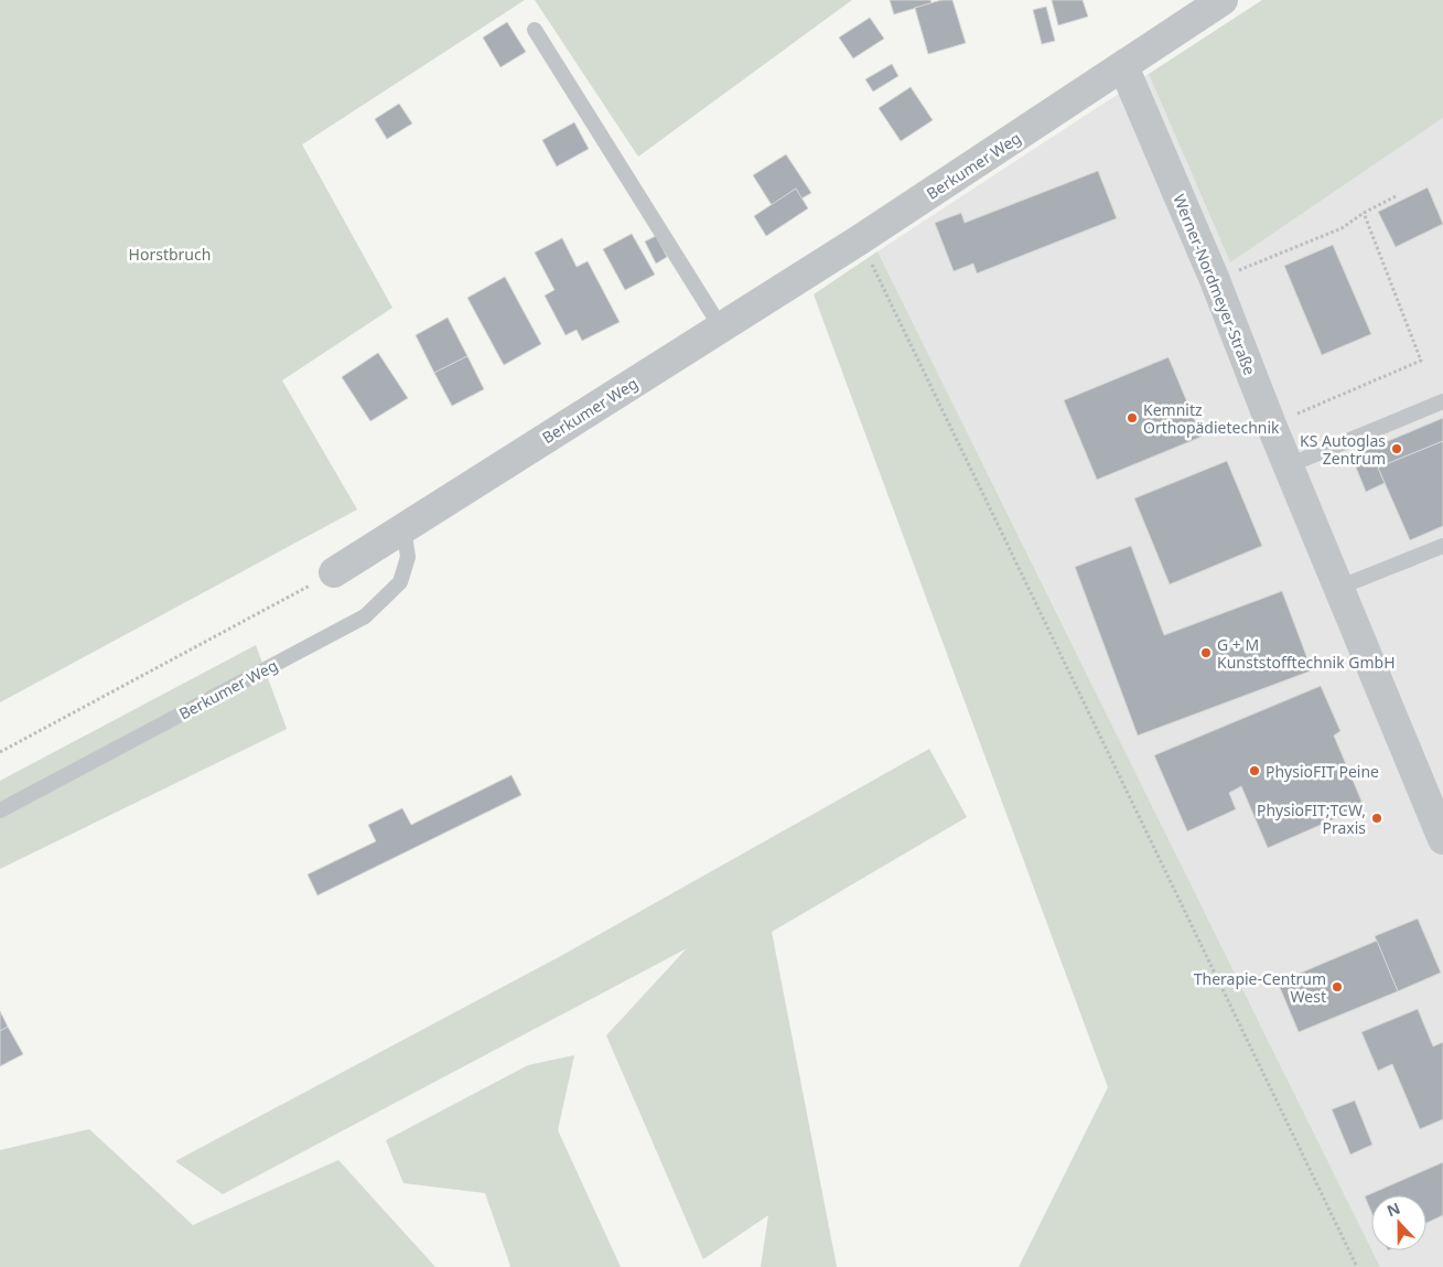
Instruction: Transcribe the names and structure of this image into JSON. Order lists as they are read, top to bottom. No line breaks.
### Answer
{"streets":{"street":["Berkumer Weg","Werner-Nordmeyer-Straße"]},"crossings":[["Berkumer Weg","Werner-Nordmeyer-Straße"]],"parks":["Horstbruch"],"places":["Kemnitz Orthopädietechnik","KS Autoglas Zentrum","G + M Kunststofftechnik GmbH","PhysioFIT Peine","PhysioFIT;TCW, Praxis","Therapie-Centrum West"],"north":"top"}
